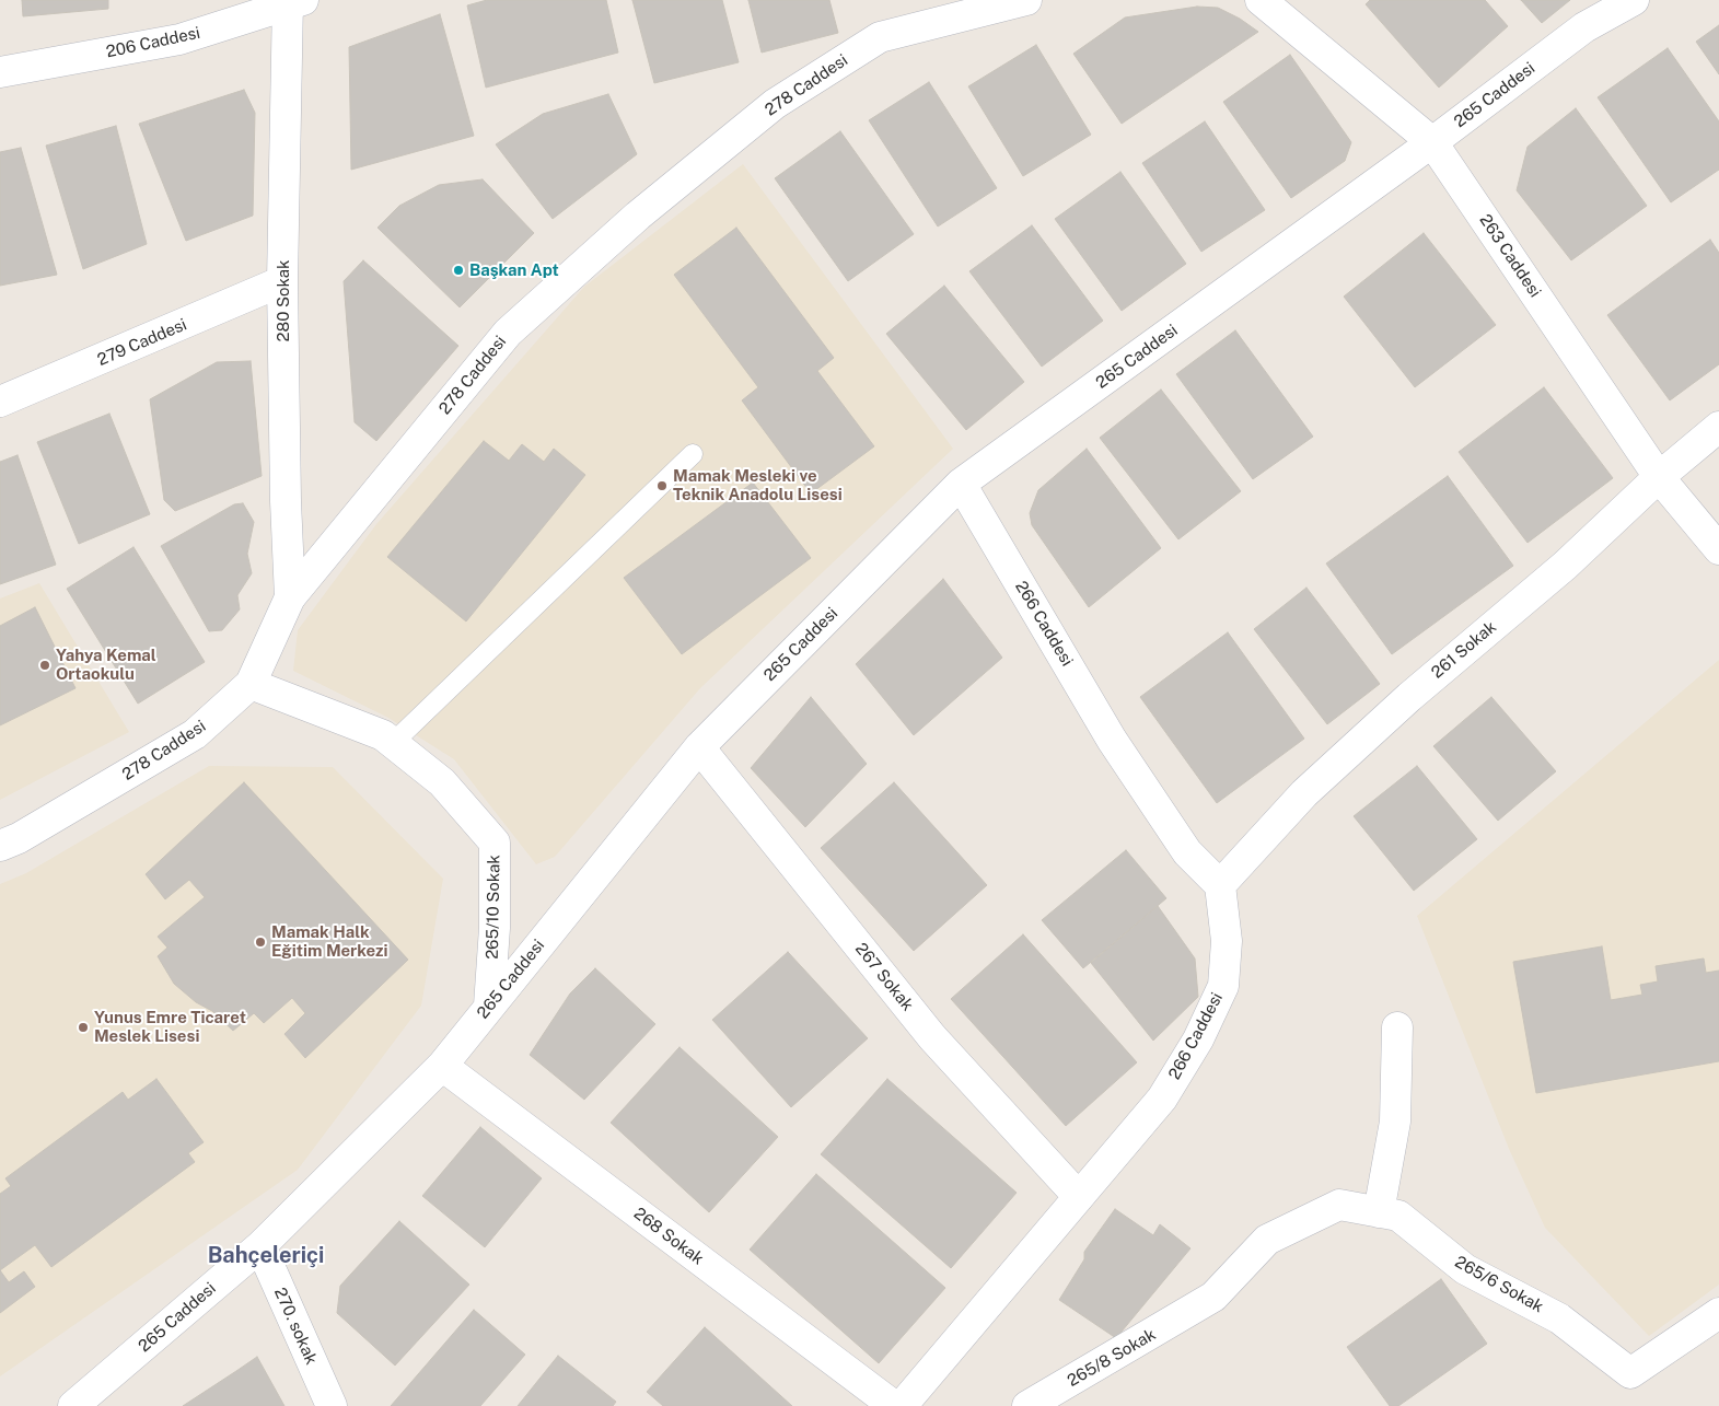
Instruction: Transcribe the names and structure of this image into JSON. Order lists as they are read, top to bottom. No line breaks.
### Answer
{"streets":{"street":["206 Caddesi","278 Caddesi","265 Caddesi","263 Caddesi","280 Sokak","279 Caddesi","266 Caddesi","261 Sokak","265/10 Sokak","267 Sokak","268 Sokak","265/6 Sokak","270. sokak","265/8 Sokak"]},"crossings":[["206 Caddesi","280 Sokak"],["278 Caddesi","280 Sokak"],["278 Caddesi","265/10 Sokak"],["265 Caddesi","263 Caddesi"],["265 Caddesi","266 Caddesi"],["265 Caddesi","265/10 Sokak"],["265 Caddesi","267 Sokak"],["265 Caddesi","268 Sokak"],["265 Caddesi","270. sokak"],["263 Caddesi","261 Sokak"],["280 Sokak","279 Caddesi"],["266 Caddesi","261 Sokak"],["266 Caddesi","267 Sokak"],["265/6 Sokak","265/8 Sokak"]],"districts":["Bahçeleriçi"],"places":["Başkan Apt","Mamak Mesleki ve Teknik Anadolu Lisesi","Yahya Kemal Ortaokulu","Mamak Halk Eğitim Merkezi","Yunus Emre Ticaret Meslek Lisesi"]}
